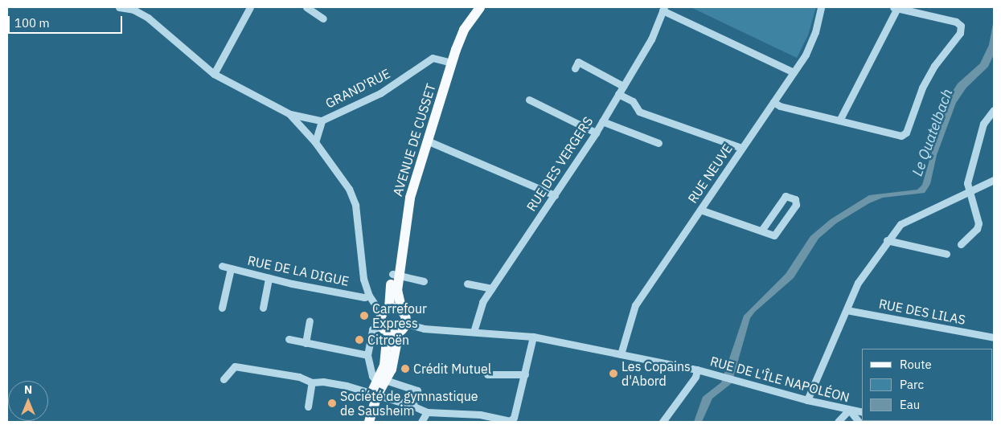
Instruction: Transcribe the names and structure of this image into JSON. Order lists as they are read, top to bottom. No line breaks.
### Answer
{"streets":{"main road":["AVENUE DE CUSSET"],"street":["GRAND'RUE","RUE DES VERGERS","RUE NEUVE","RUE DE LA DIGUE","RUE DES LILAS","RUE DE L'ÎLE NAPOLÉON"]},"crossings":[["GRAND'RUE","AVENUE DE CUSSET"],["AVENUE DE CUSSET","RUE DE L'ÎLE NAPOLÉON"],["RUE DES VERGERS","RUE DE L'ÎLE NAPOLÉON"],["RUE NEUVE","RUE DE L'ÎLE NAPOLÉON"]],"water":["Le Quatelbach"],"places":["Carrefour Express","Citroën","Crédit Mutuel","Les Copains d'Abord","Société de gymnastique de Sausheim"],"legend":["Route","Parc","Eau"],"scale_bar":"100 m","north":"top"}
